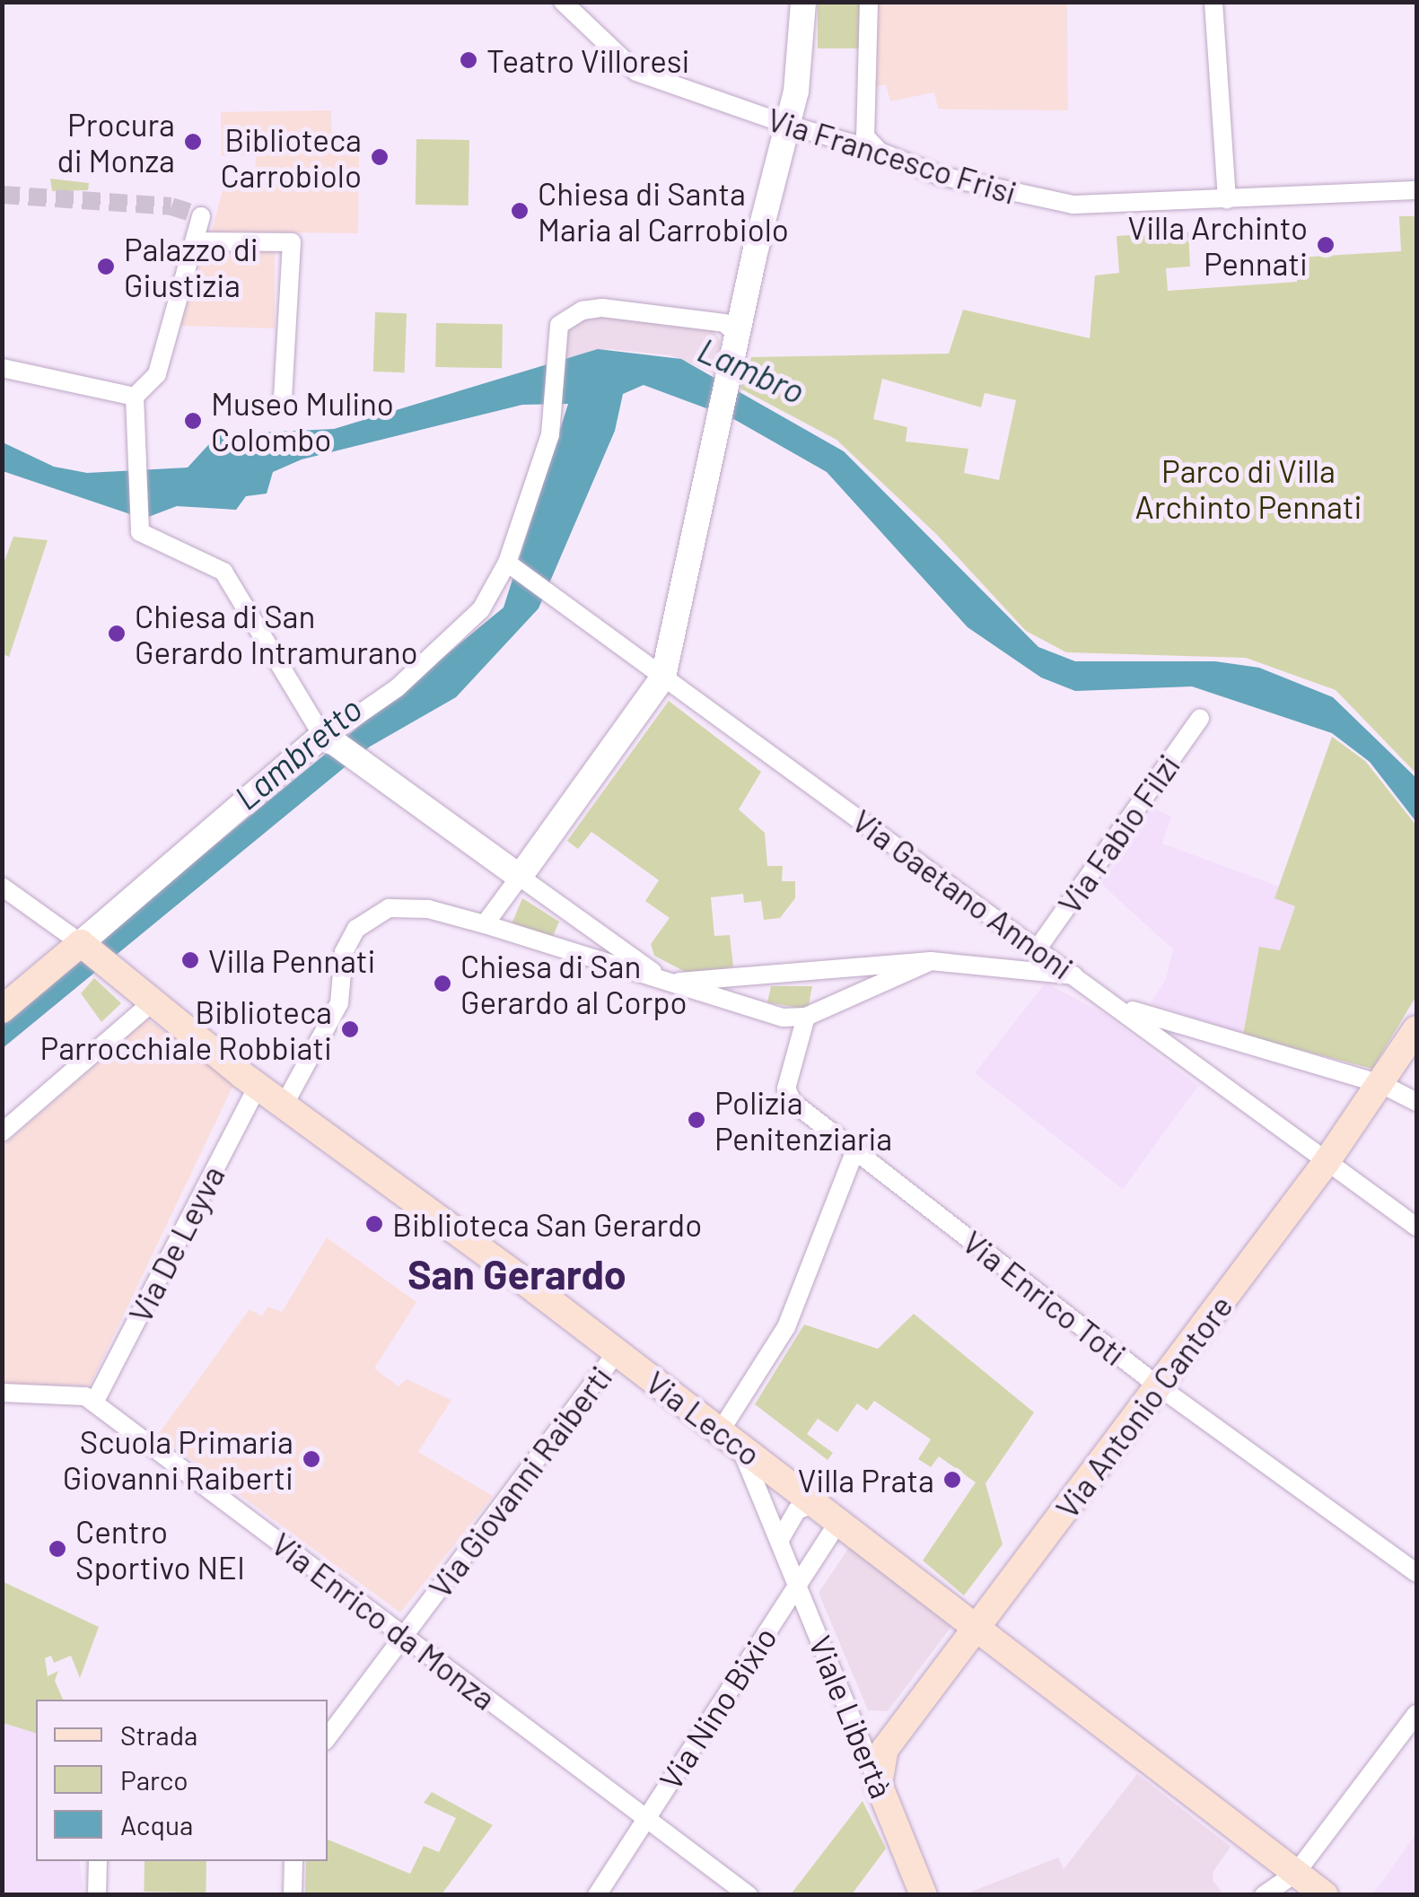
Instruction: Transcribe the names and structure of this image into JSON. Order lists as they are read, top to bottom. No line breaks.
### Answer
{"streets":{"main road":["Via Antonio Cantore","Via Lecco","Viale Libertà"],"street":["Via Francesco Frisi","Via Fabio Filzi","Via Gaetano Annoni","Via De Leyva","Via Enrico Toti","Via Giovanni Raiberti","Via Enrico da Monza","Via Nino Bixio"]},"crossings":[["Via Fabio Filzi","Via Gaetano Annoni"],["Via Gaetano Annoni","Via Antonio Cantore"],["Via De Leyva","Via Lecco"],["Via De Leyva","Via Enrico da Monza"],["Via Enrico Toti","Via Antonio Cantore"],["Via Antonio Cantore","Via Lecco"],["Via Antonio Cantore","Viale Libertà"],["Via Lecco","Via Giovanni Raiberti"],["Via Lecco","Via Nino Bixio"],["Via Lecco","Viale Libertà"],["Via Giovanni Raiberti","Via Enrico da Monza"],["Via Enrico da Monza","Via Nino Bixio"],["Via Nino Bixio","Viale Libertà"]],"districts":["San Gerardo"],"water":["Lambro","Lambretto"],"parks":["Parco di Villa Archinto Pennati"],"places":["Teatro Villoresi","Procura di Monza","Biblioteca Carrobiolo","Chiesa di Santa Maria al Carrobiolo","Villa Archinto Pennati","Palazzo di Giustizia","Museo Mulino Colombo","Chiesa di San Gerardo Intramurano","Villa Pennati","Chiesa di San Gerardo al Corpo","Biblioteca Parrocchiale Robbiati","Polizia Penitenziaria","Biblioteca San Gerardo","Scuola Primaria Giovanni Raiberti","Villa Prata","Centro Sportivo NEI"],"legend":["Strada","Parco","Acqua"]}
